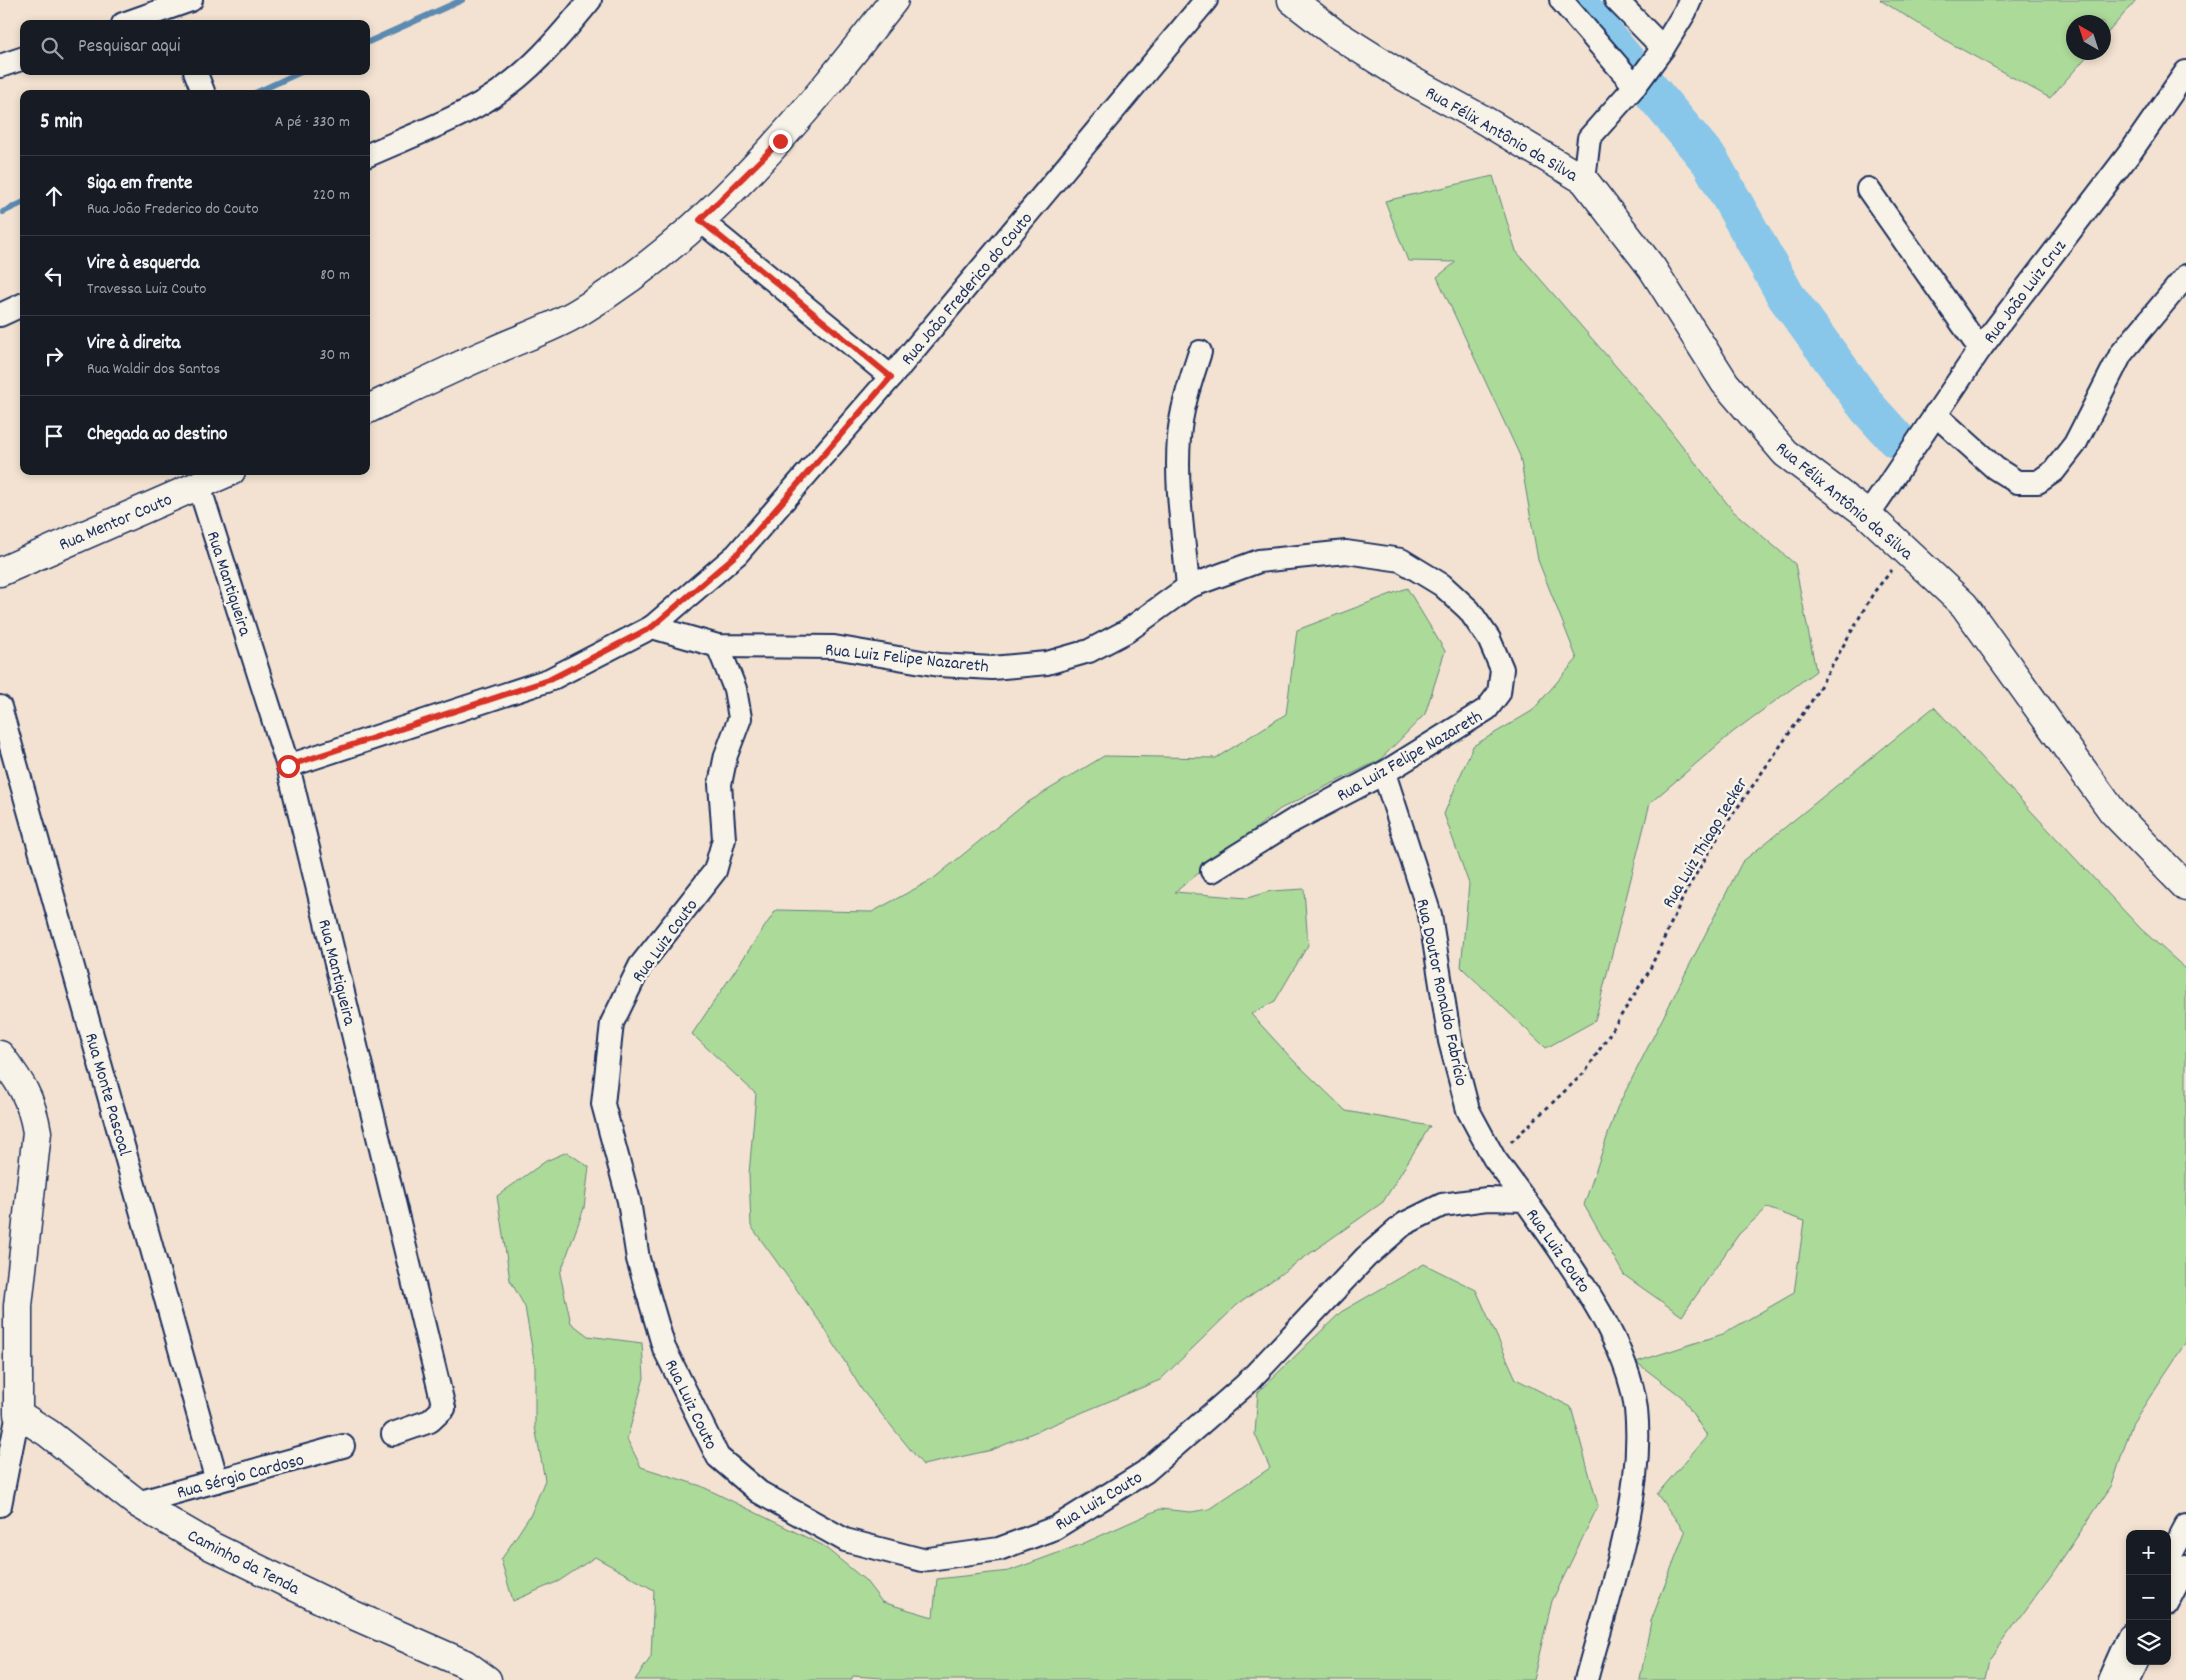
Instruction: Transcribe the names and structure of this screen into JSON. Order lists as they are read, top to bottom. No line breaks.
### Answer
{"streets":{"street":["Rua Félix Antônio da Silva","Rua João Frederico do Couto","Rua João Luiz Cruz","Rua Mentor Couto","Rua Mantiqueira","Rua Luiz Felipe Nazareth","Rua Luiz Couto","Rua Doutor Ronaldo Fabrício","Rua Monte Pascoal","Rua Sérgio Cardoso","Caminho da Tenda"],"path":["Rua Luiz Thiago Iecker"]},"crossings":[["Rua Félix Antônio da Silva","Rua João Luiz Cruz"],["Rua Félix Antônio da Silva","Rua Luiz Thiago Iecker"],["Rua João Frederico do Couto","Rua Mantiqueira"],["Rua João Frederico do Couto","Rua Luiz Felipe Nazareth"],["Rua Mentor Couto","Rua Mantiqueira"],["Rua Luiz Felipe Nazareth","Rua Luiz Couto"],["Rua Luiz Felipe Nazareth","Rua Doutor Ronaldo Fabrício"],["Rua Luiz Thiago Iecker","Rua Doutor Ronaldo Fabrício"],["Rua Luiz Couto","Rua Doutor Ronaldo Fabrício"],["Rua Monte Pascoal","Rua Sérgio Cardoso"],["Rua Sérgio Cardoso","Caminho da Tenda"]],"north":"top left","page":{"search":"Pesquisar aqui","heading":["5 min","A pé · 330 m"],"list":[["Siga em frente","Rua João Frederico do Couto","220 m"],["Vire à esquerda","Travessa Luiz Couto","80 m"],["Vire à direita","Rua Waldir dos Santos","30 m"],"Chegada ao destino"],"map_buttons":["+","−"]}}
